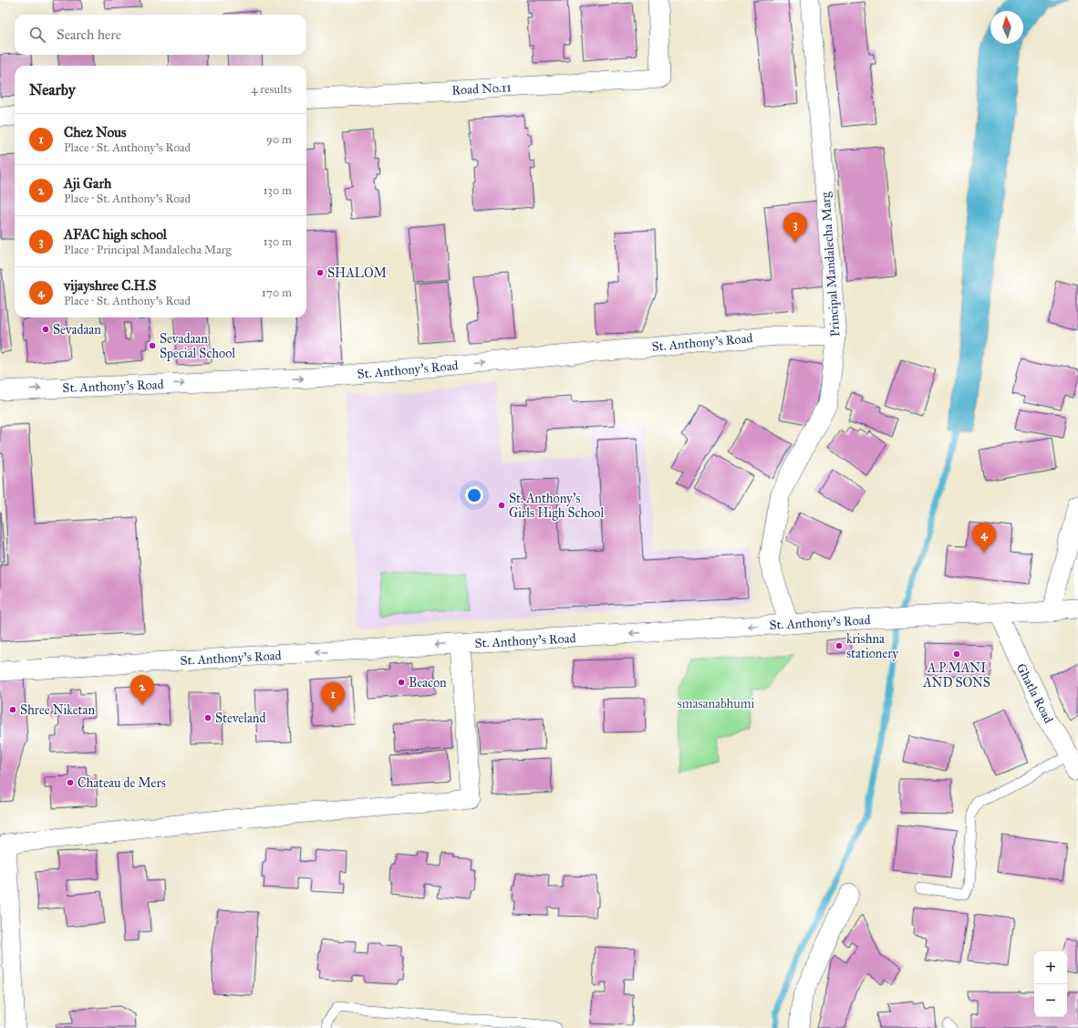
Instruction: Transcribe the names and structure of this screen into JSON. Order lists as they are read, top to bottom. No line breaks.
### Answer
{"streets":{"street":["Road No.11","Principal Mandalecha Marg","St. Anthony's Road","Ghatla Road"]},"crossings":[["Principal Mandalecha Marg","St. Anthony's Road"],["St. Anthony's Road","Ghatla Road"]],"parks":["smasanabhumi"],"places":["SHALOM","Sevadaan","Sevadaan Special School","St. Anthony's Girls High School","krishna stationery","A.P.MANI AND SONS","Beacon","Shree Niketan","Steveland","Chateau de Mers"],"north":"top","page":{"search":"Search here","heading":["Nearby","4 results"],"list":[{"mark":"1","name":"Chez Nous","note":"Place · St. Anthony's Road","value":"90 m"},{"mark":"2","name":"Aji Garh","note":"Place · St. Anthony's Road","value":"130 m"},{"mark":"3","name":"AFAC high school","note":"Place · Principal Mandalecha Marg","value":"130 m"},{"mark":"4","name":"vijayshree C.H.S","note":"Place · St. Anthony's Road","value":"170 m"}],"pins":["3","4","2","1"],"map_buttons":["+","−"]}}
